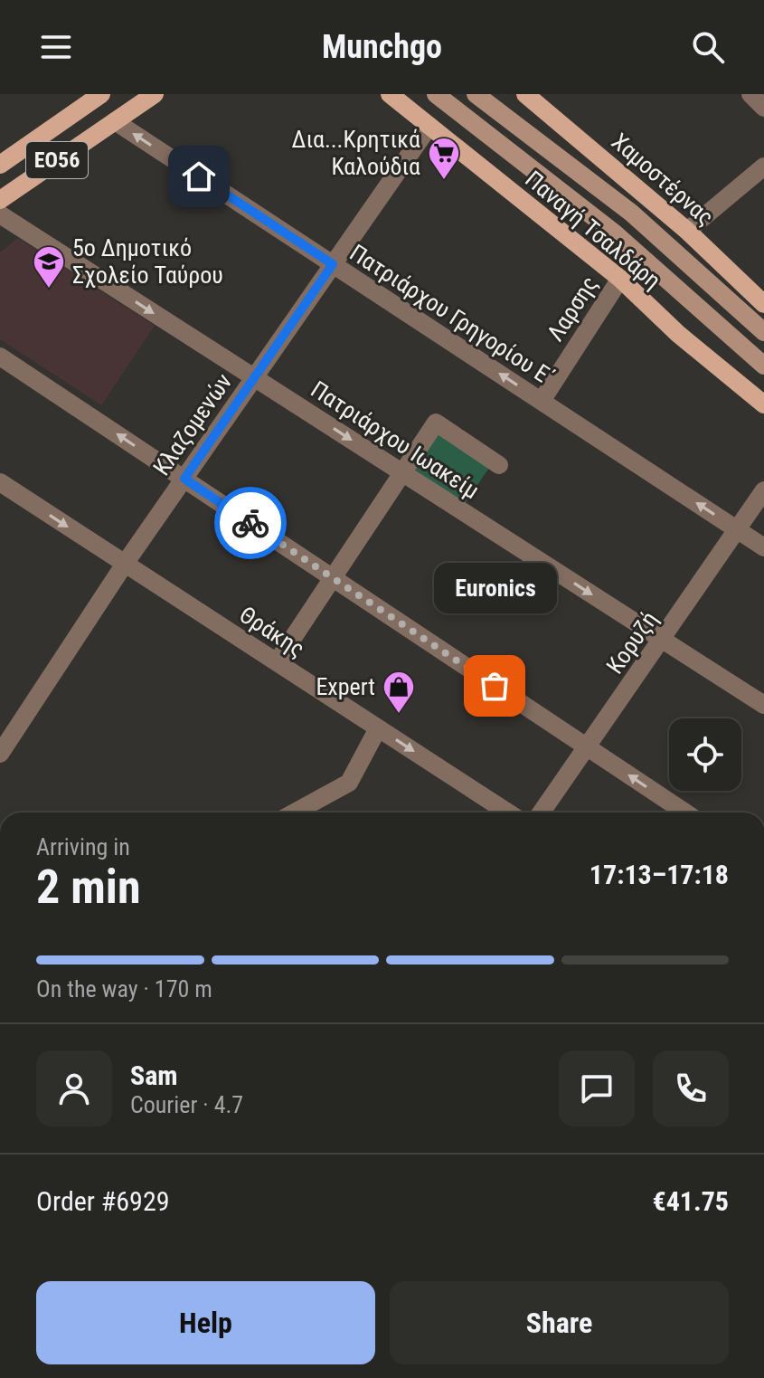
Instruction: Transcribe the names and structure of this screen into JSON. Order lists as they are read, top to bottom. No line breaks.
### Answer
{"streets":{"main road":["ΕΟ56","Χαμοστέρνας","Παναγή Τσαλδάρη"],"street":["Λαρσης","Πατριάρχου Γρηγορίου Ε΄","Κλαζομενών","Πατριάρχου Ιωακείμ","Θράκης","Κορυζή"]},"crossings":[["ΕΟ56","Πατριάρχου Γρηγορίου Ε΄"],["Παναγή Τσαλδάρη","Λαρσης"],["Παναγή Τσαλδάρη","Κλαζομενών"],["Λαρσης","Πατριάρχου Γρηγορίου Ε΄"],["Πατριάρχου Γρηγορίου Ε΄","Κλαζομενών"],["Πατριάρχου Γρηγορίου Ε΄","Κορυζή"],["Κλαζομενών","Πατριάρχου Ιωακείμ"],["Κλαζομενών","Θράκης"],["Πατριάρχου Ιωακείμ","Κορυζή"]],"one_way":["Πατριάρχου Γρηγορίου Ε΄"],"places":{"supermarket":["Δια...Κρητικά Καλούδια"],"school or university":["5ο Δημοτικό Σχολείο Ταύρου"],"other":["Euronics"],"shop":["Expert"]},"page":{"header":"Munchgo","bubble":"Euronics","heading":["2 min","Arriving in","17:13–17:18"],"panel":["Sam","Courier · 4.7","Order #6929","€41.75"],"bar":"On the way · 170 m","buttons":["Help","Share"]}}
